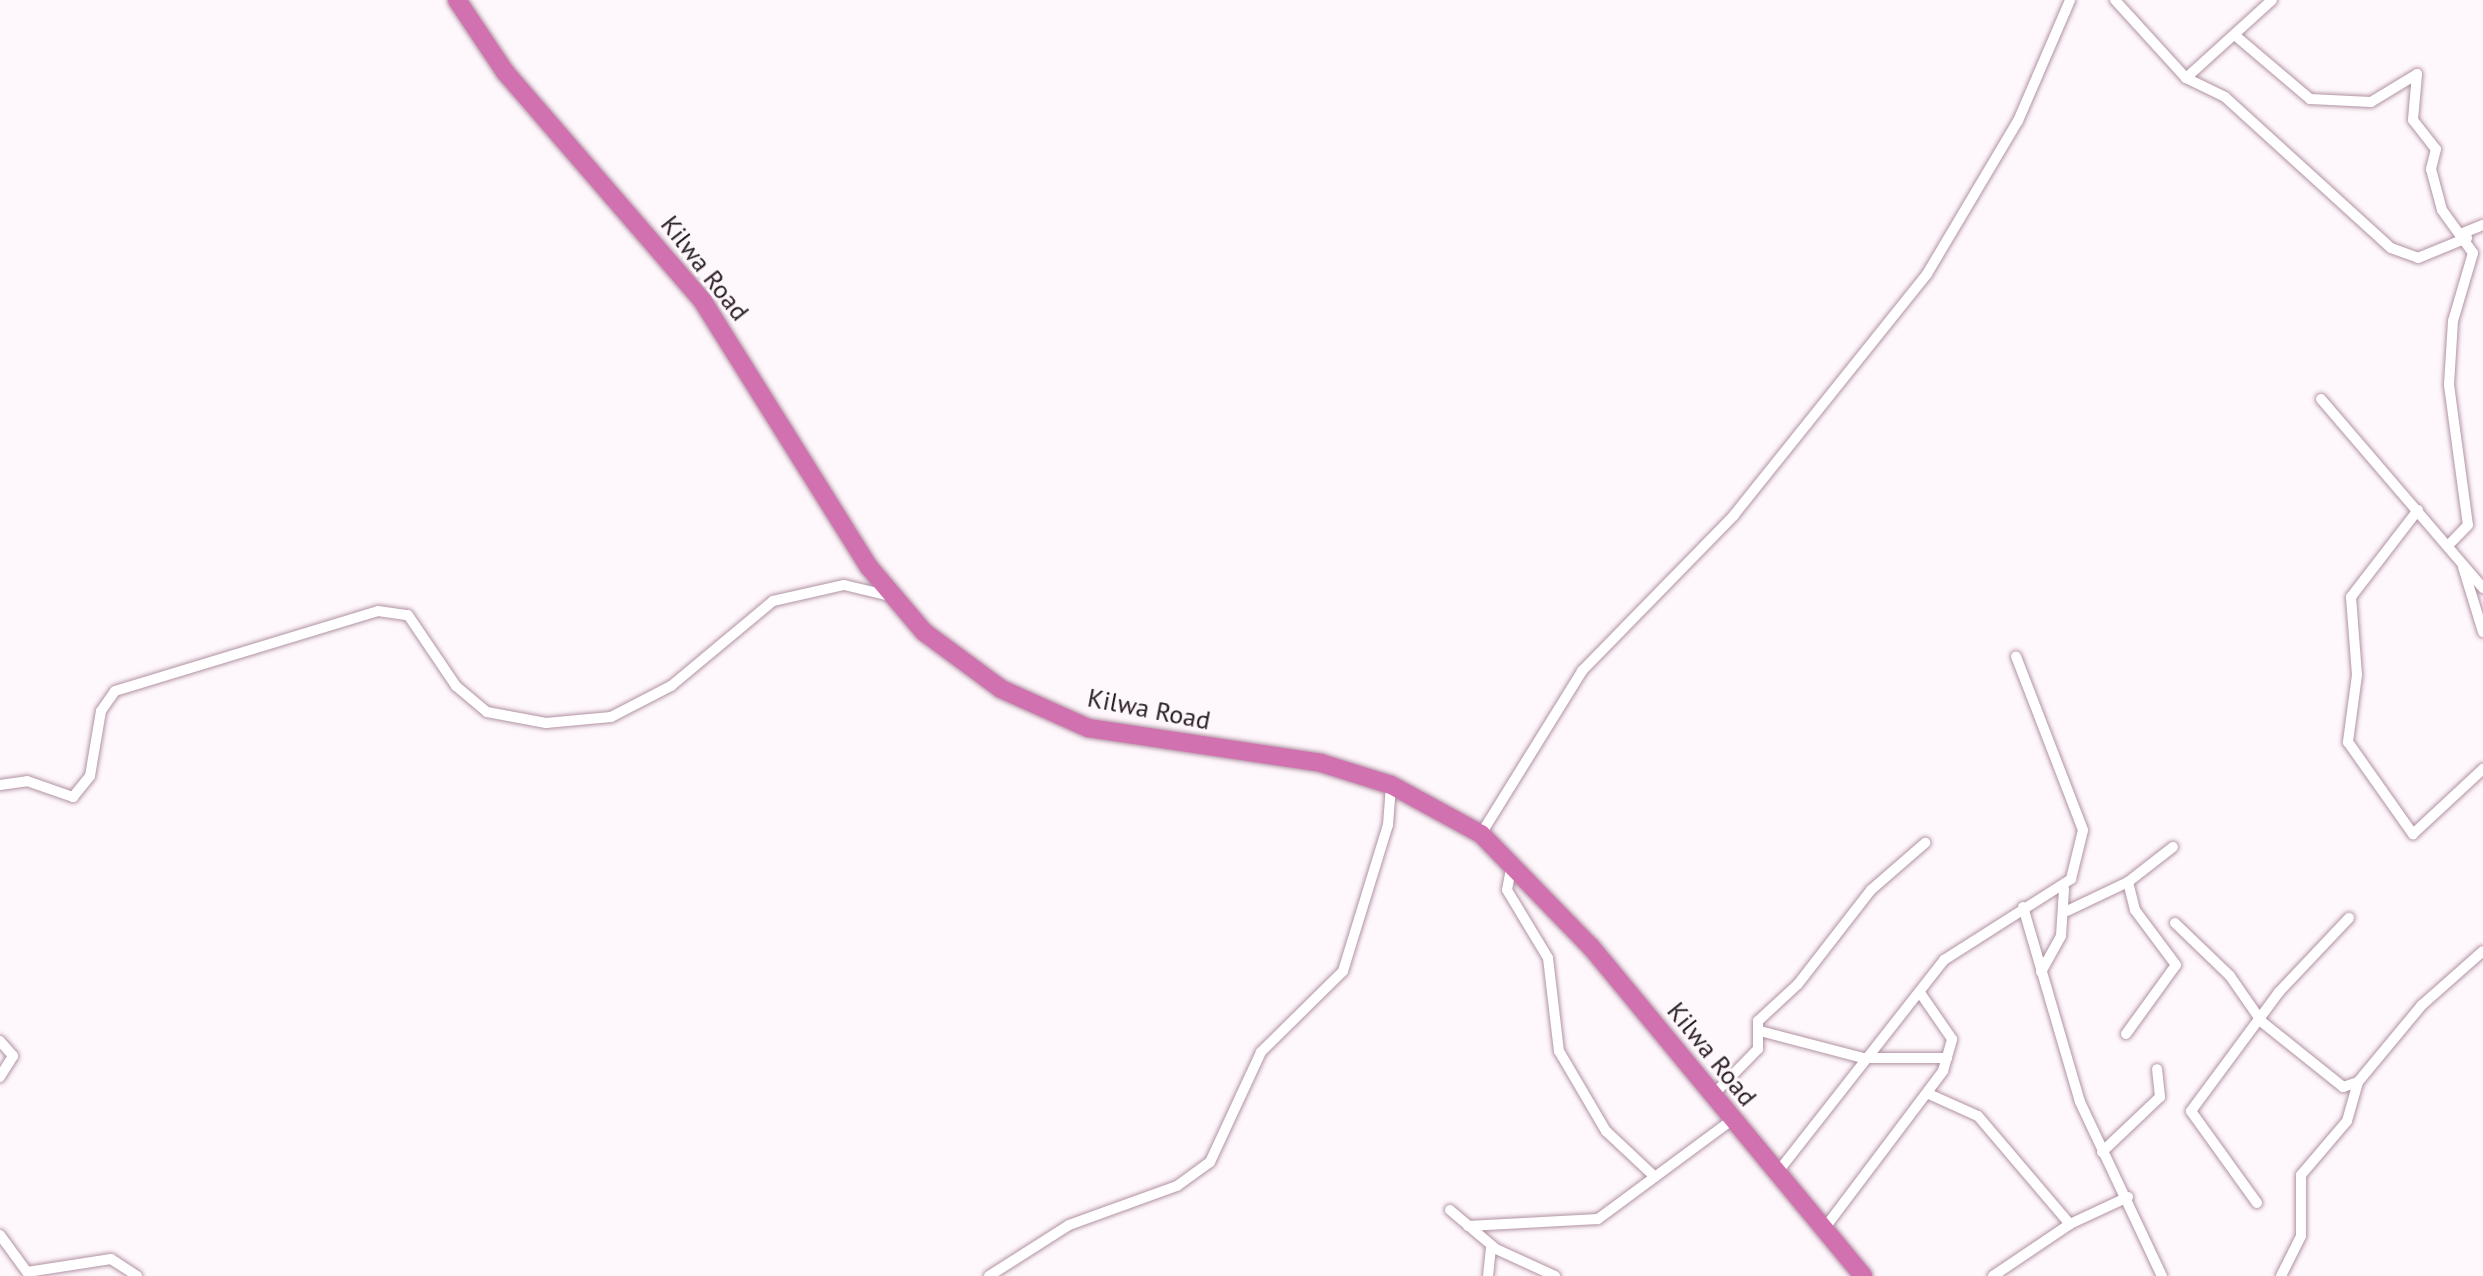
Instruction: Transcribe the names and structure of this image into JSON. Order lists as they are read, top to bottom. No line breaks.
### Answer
{"streets":{"highway":["Kilwa Road"]}}
